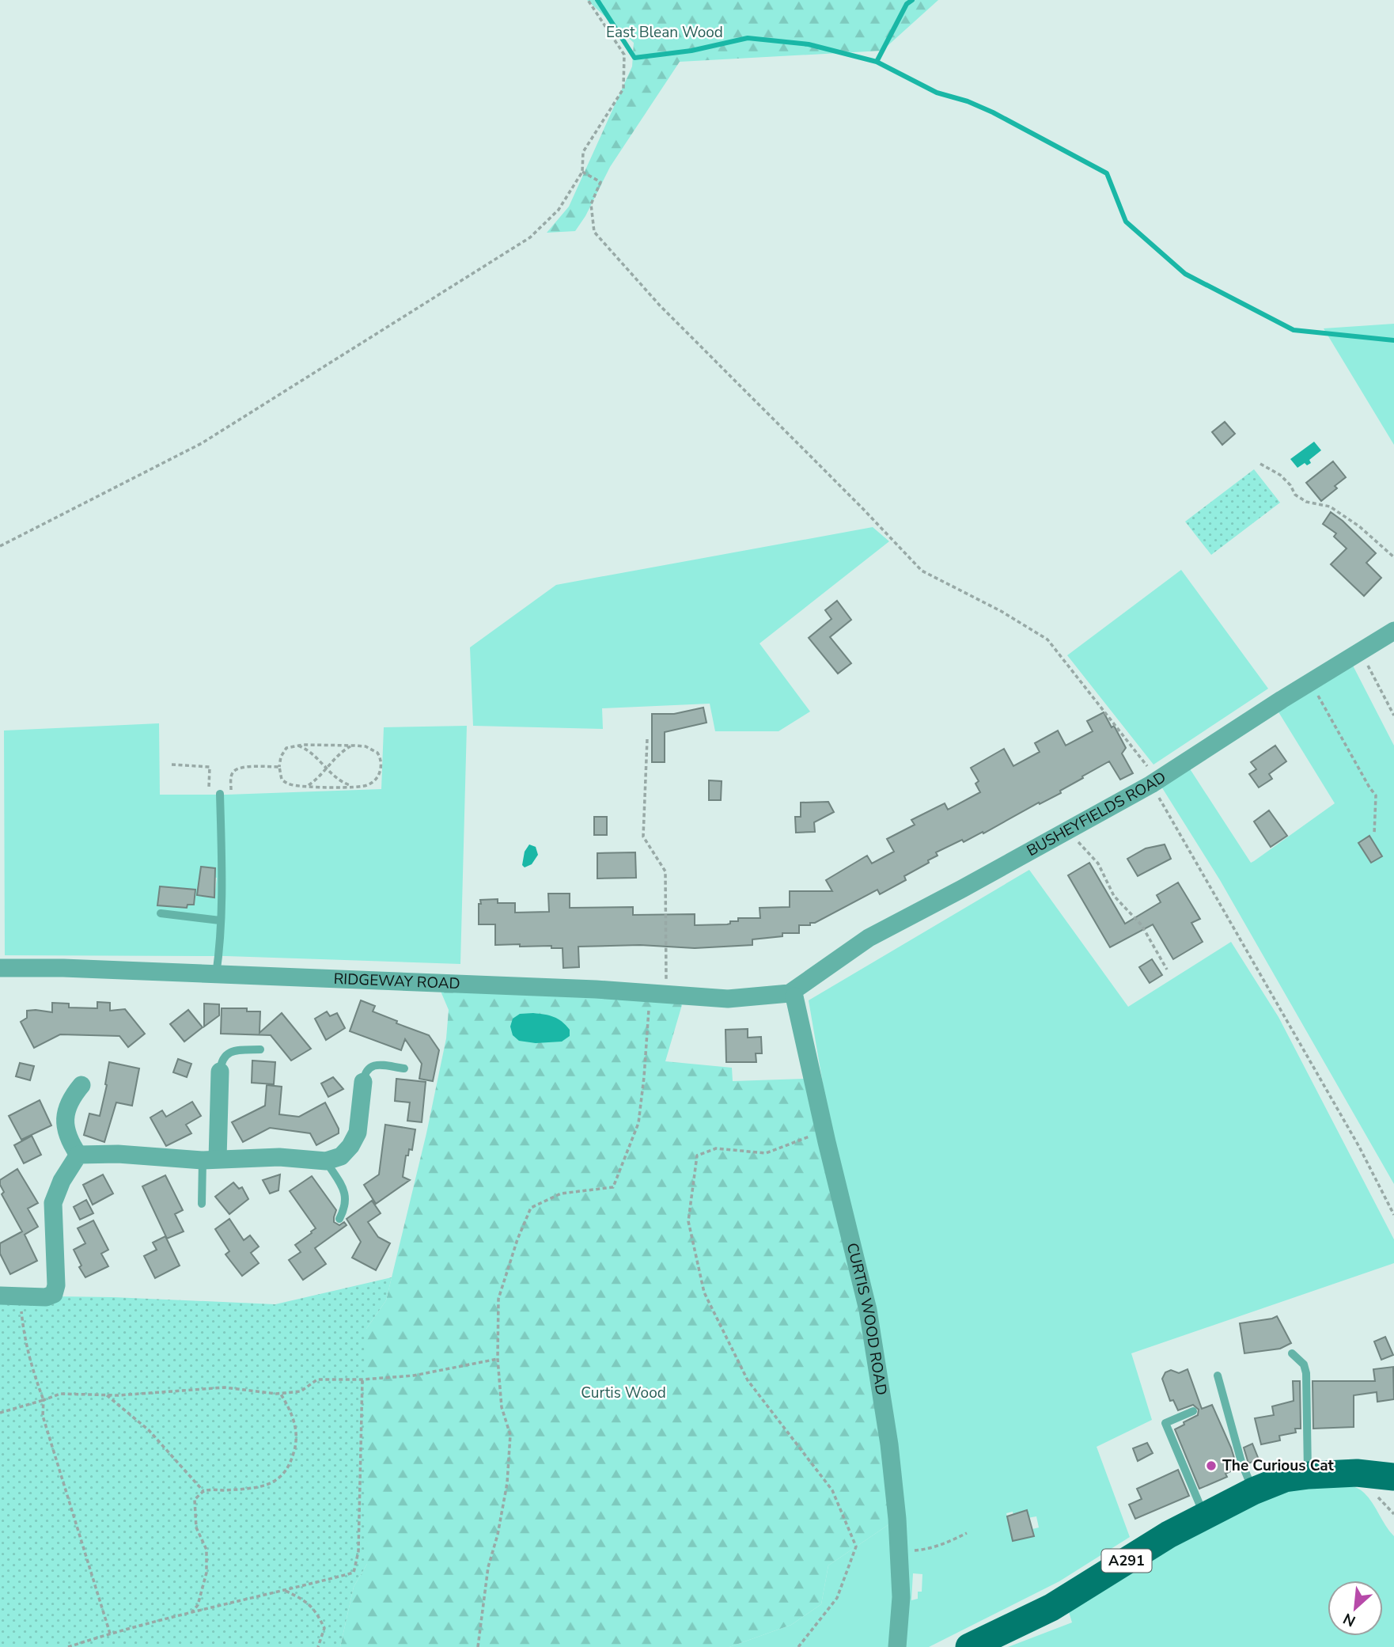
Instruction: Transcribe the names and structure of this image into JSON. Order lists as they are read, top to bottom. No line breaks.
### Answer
{"streets":{"main road":["A291"],"street":["BUSHEYFIELDS ROAD","RIDGEWAY ROAD","CURTIS WOOD ROAD"]},"crossings":[["BUSHEYFIELDS ROAD","RIDGEWAY ROAD"],["BUSHEYFIELDS ROAD","CURTIS WOOD ROAD"],["RIDGEWAY ROAD","CURTIS WOOD ROAD"]],"parks":["East Blean Wood","Curtis Wood"],"places":["The Curious Cat"],"north":"bottom left"}
